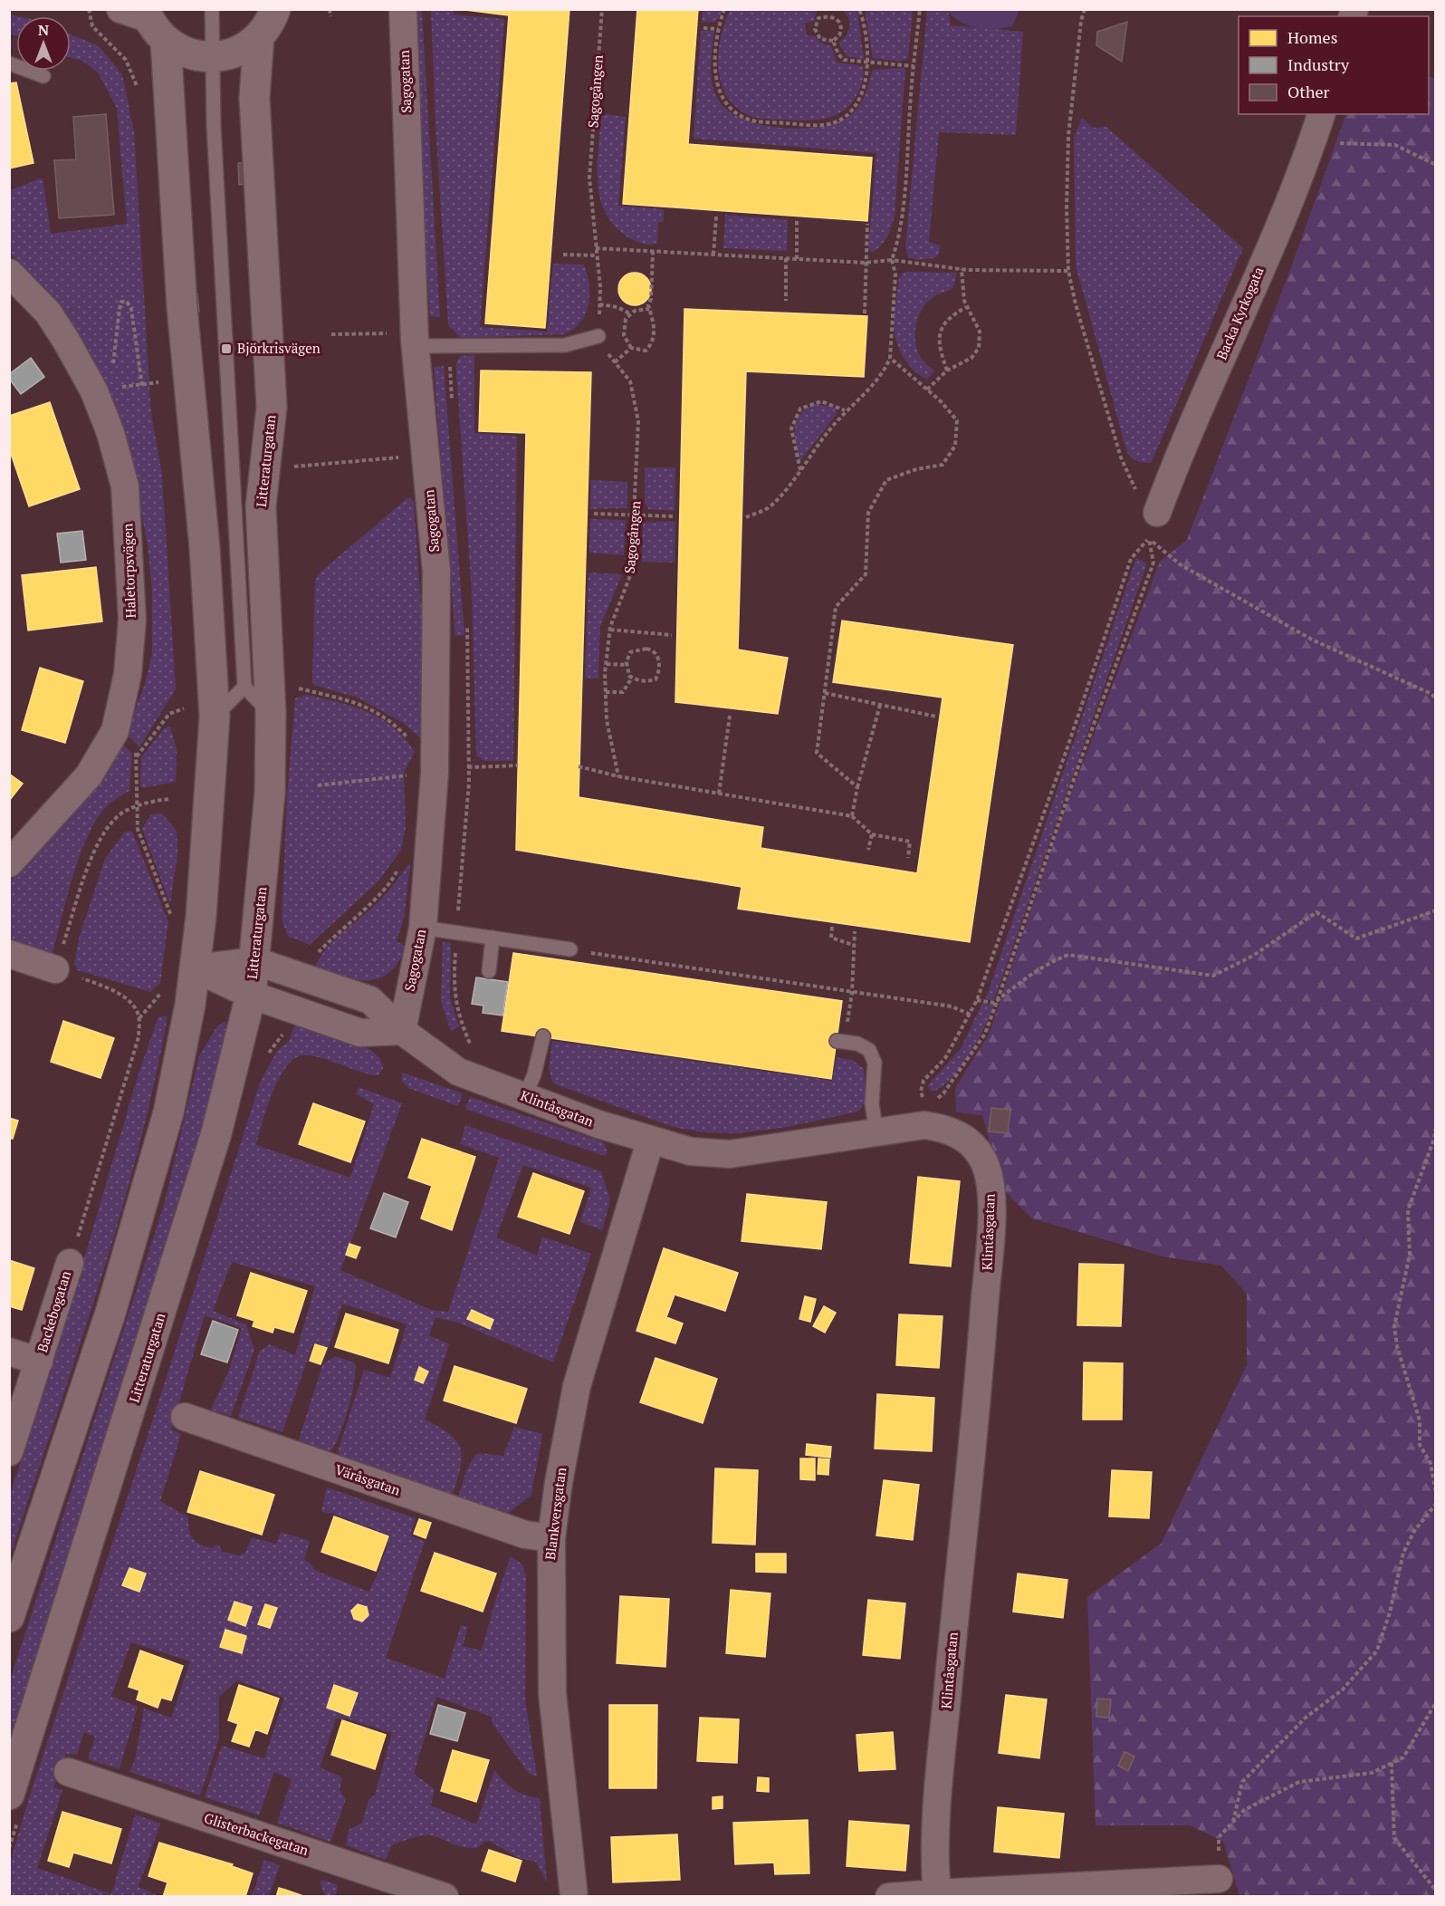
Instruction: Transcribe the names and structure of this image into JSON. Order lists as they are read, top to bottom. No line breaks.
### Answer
{"streets":{"street":["Sagogatan","Backa Kyrkogata","Litteraturgatan","Haletorpsvägen","Klintåsgatan","Backebogatan","Väråsgatan","Blankversgatan","Glisterbackegatan"],"path":["Sagogången"]},"crossings":[["Sagogatan","Klintåsgatan"],["Litteraturgatan","Klintåsgatan"],["Klintåsgatan","Blankversgatan"],["Väråsgatan","Blankversgatan"]],"places":{"transit":["Björkrisvägen"]},"legend":["Homes","Industry","Other"],"north":"top"}
